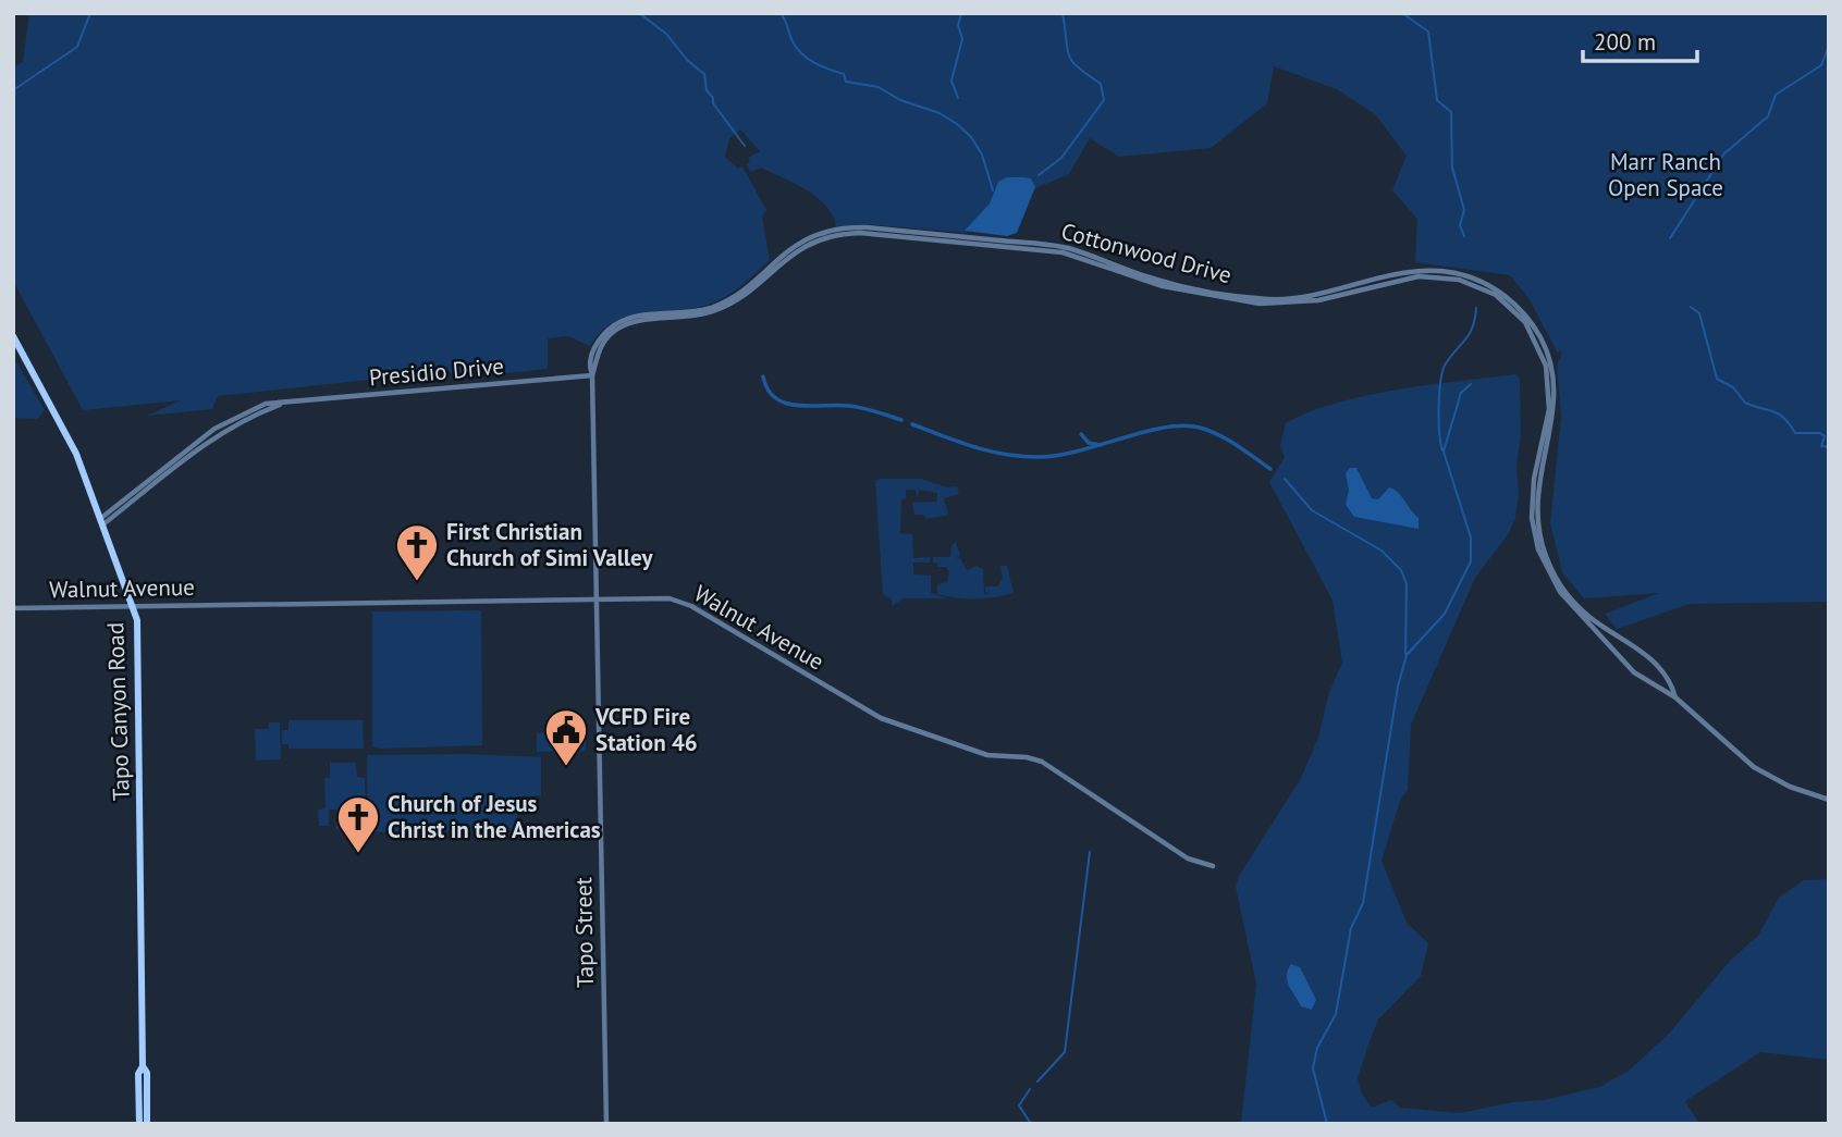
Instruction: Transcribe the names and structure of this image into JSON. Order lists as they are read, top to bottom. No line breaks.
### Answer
{"streets":{"main road":["Tapo Canyon Road"],"street":["Cottonwood Drive","Presidio Drive","Walnut Avenue","Tapo Street"]},"crossings":[["Cottonwood Drive","Presidio Drive"],["Cottonwood Drive","Tapo Street"],["Presidio Drive","Tapo Canyon Road"],["Presidio Drive","Tapo Street"],["Walnut Avenue","Tapo Canyon Road"],["Walnut Avenue","Tapo Street"]],"parks":["Marr Ranch Open Space"],"places":{"church":["First Christian Church of Simi Valley","Church of Jesus Christ in the Americas"],"public building":["VCFD Fire Station 46"]},"scale_bar":"200 m"}
